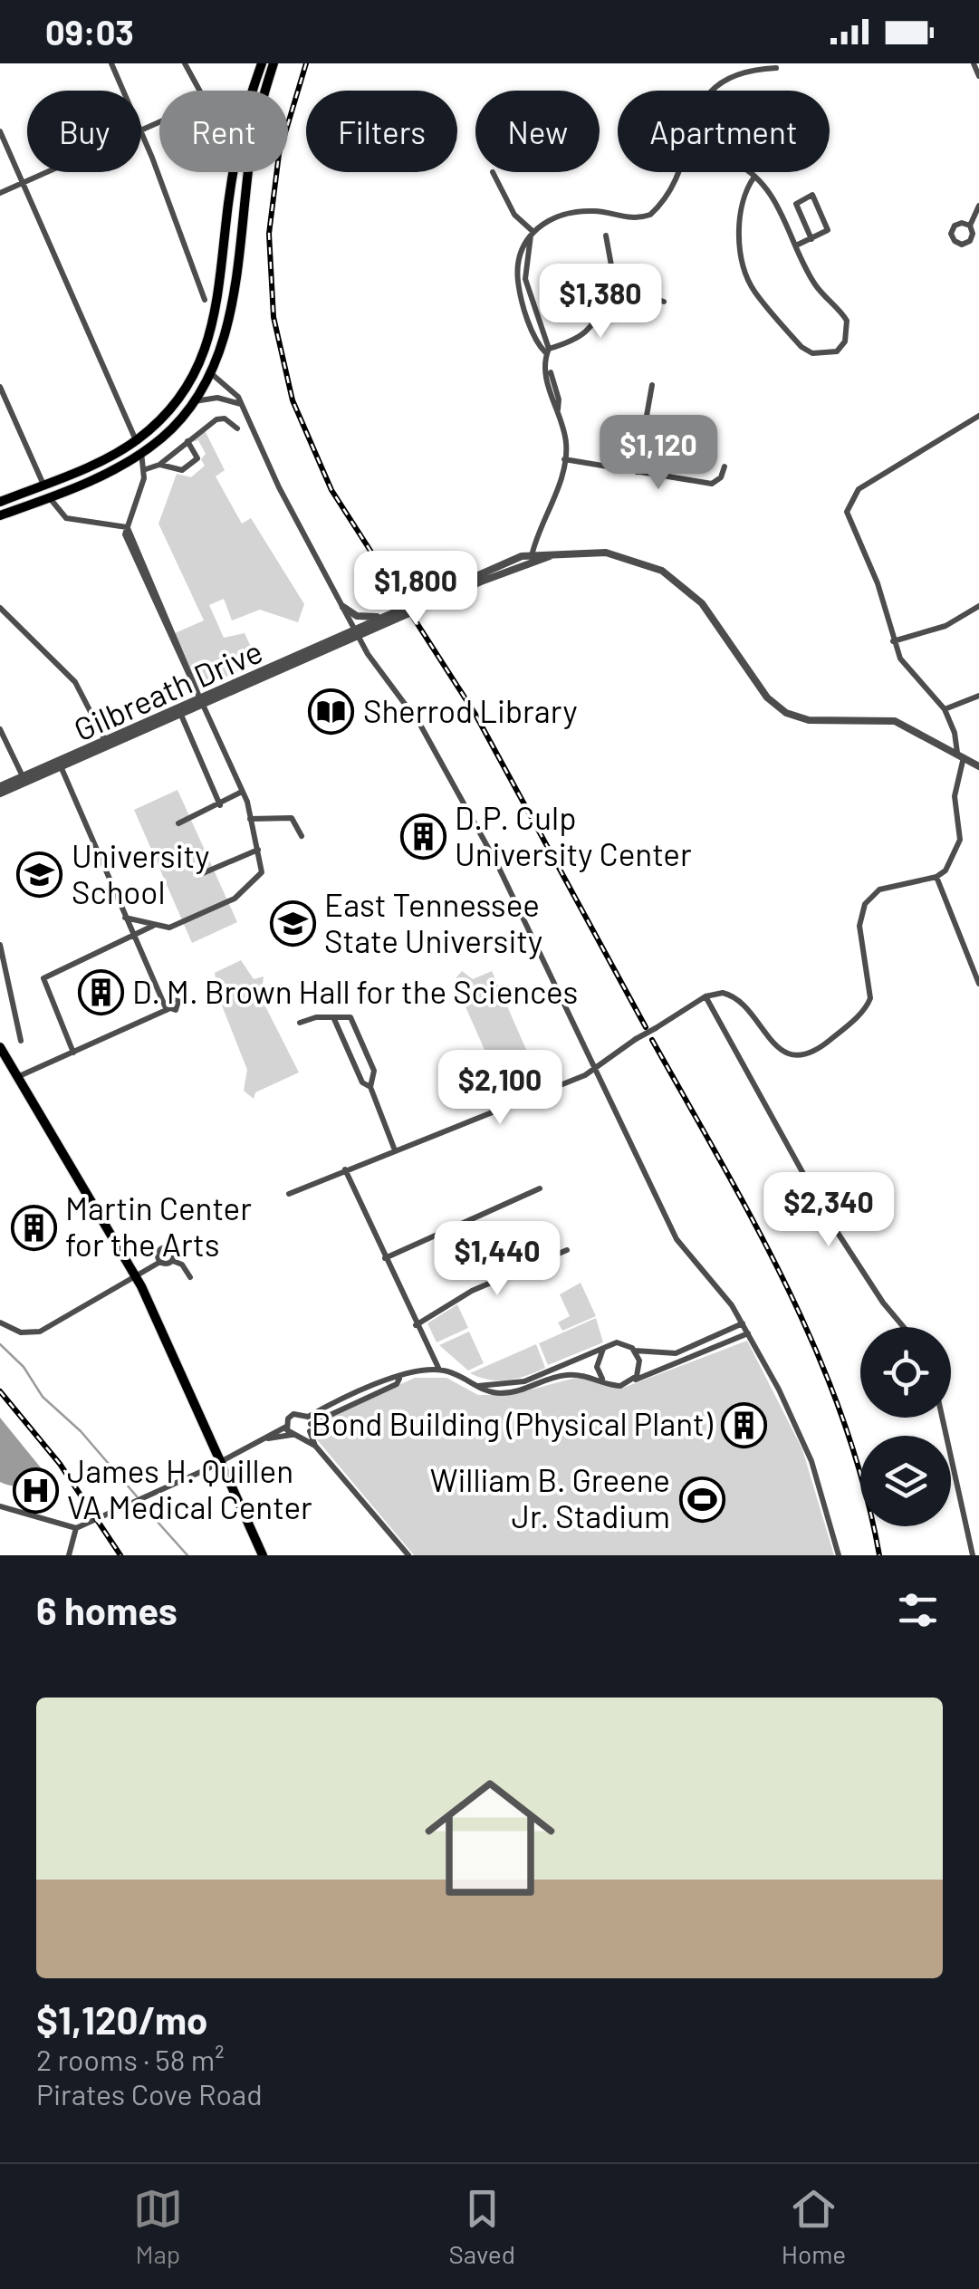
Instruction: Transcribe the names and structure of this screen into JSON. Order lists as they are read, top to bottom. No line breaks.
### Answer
{"streets":{"street":["Gilbreath Drive"]},"places":{"library":["Sherrod Library"],"building":["D.P. Culp University Center","D. M. Brown Hall for the Sciences","Martin Center for the Arts","Bond Building (Physical Plant)"],"school or university":["University School","East Tennessee State University"],"hospital":["James H. Quillen VA Medical Center"],"sports":["William B. Greene Jr. Stadium"]},"page":{"status":"09:03","chip":["Buy","Rent","Filters","New","Apartment"],"price":["$1,380","$1,120","$1,800","$2,100","$2,340","$1,440"],"heading":"6 homes","list":[{"name":"$1,120/mo","note":"2 rooms · 58 m² · Pirates Cove Road"}],"tabs":["Map","Saved","Home"]}}
